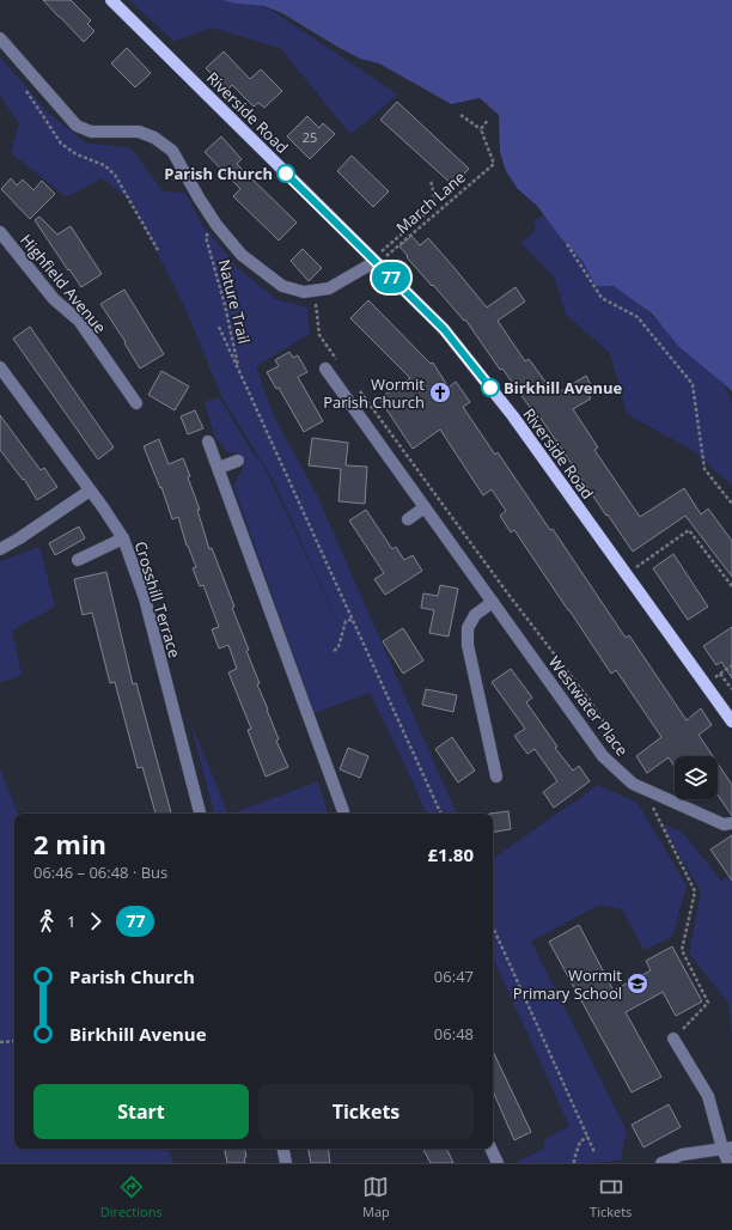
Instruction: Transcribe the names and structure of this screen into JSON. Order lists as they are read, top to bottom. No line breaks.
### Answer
{"streets":{"main road":["Riverside Road"],"street":["Highfield Avenue","Crosshill Terrace","Westwater Place"],"path":["March Lane","Nature Trail"]},"crossings":[["Riverside Road","March Lane"]],"places":{"other":["Parish Church","Birkhill Avenue"],"church":["Wormit Parish Church"],"school or university":["Wormit Primary School"]},"lines":["bus line 77"],"house_numbers":["25"],"page":{"on_map":"77","heading":["2 min","06:46 – 06:48 · Bus","£1.80"],"legs":["1","77"],"list":[{"name":"Parish Church","value":"06:47"},{"name":"Birkhill Avenue","value":"06:48"}],"buttons":["Start","Tickets"],"tabs":["Directions","Map","Tickets"]}}
